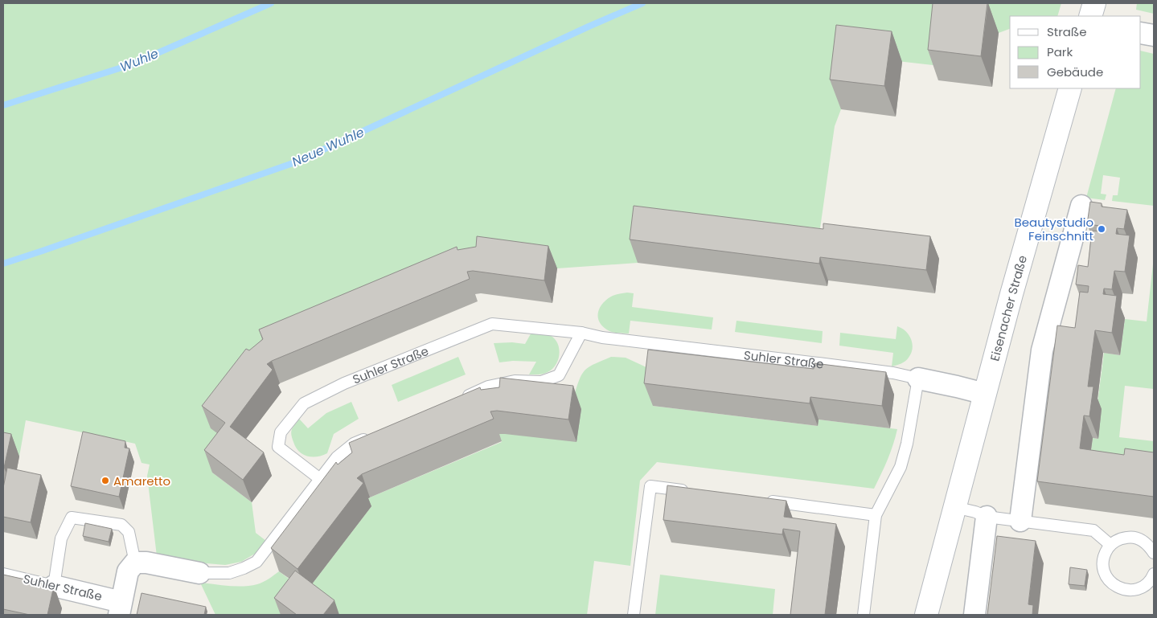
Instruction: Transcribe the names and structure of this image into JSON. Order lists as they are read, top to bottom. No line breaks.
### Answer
{"streets":{"street":["Eisenacher Straße","Suhler Straße"]},"crossings":[["Eisenacher Straße","Suhler Straße"]],"water":["Wuhle","Neue Wuhle"],"places":["Beautystudio Feinschnitt","Amaretto"],"legend":["Straße","Park","Gebäude"]}
